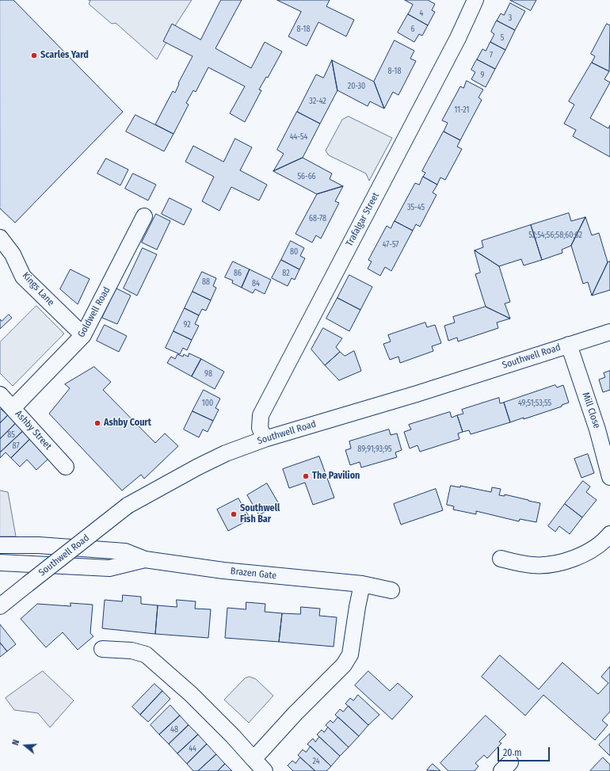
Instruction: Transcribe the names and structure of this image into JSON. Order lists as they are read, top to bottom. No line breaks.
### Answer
{"streets":{"street":["Trafalgar Street","Kings Lane","Goldwell Road","Southwell Road","Mill Close","Ashby Street","Brazen Gate"]},"crossings":[["Trafalgar Street","Southwell Road"],["Kings Lane","Goldwell Road"],["Goldwell Road","Ashby Street"],["Southwell Road","Mill Close"]],"places":["Scarles Yard","Ashby Court","The Pavilion","Southwell Fish Bar"],"house_numbers":["4","3","8-18","6","5","7","8-18","9","20-30","32-42","11-21","44-54","56-66","35-45","68-78","52;54;56;58;60;62","47-57","80","86","82","88","84","92","98","100","49;51;53;55","85","87","89;91;93;95","48","44","24"],"scale_bar":"20 m","north":"left"}
